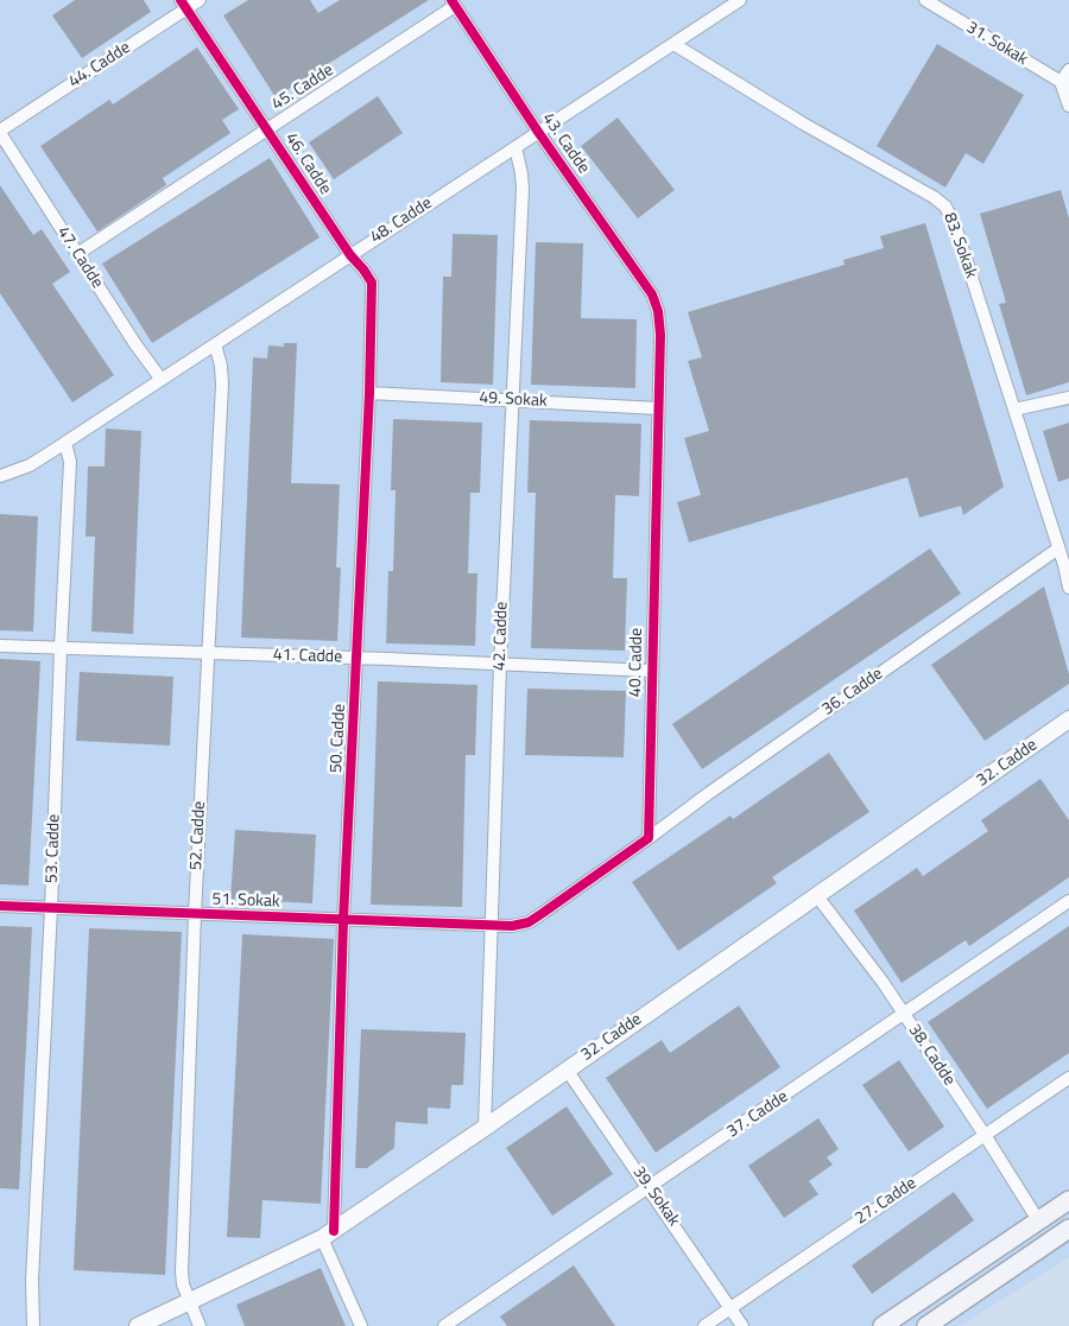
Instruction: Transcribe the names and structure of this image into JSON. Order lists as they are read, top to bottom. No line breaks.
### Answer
{"streets":{"street":["31. Sokak","44. Cadde","45. Cadde","43. Cadde","46. Cadde","48. Cadde","83. Sokak","47. Cadde","49. Sokak","42. Cadde","41. Cadde","40. Cadde","36. Cadde","50. Cadde","32. Cadde","52. Cadde","53. Cadde","51. Sokak","38. Cadde","37. Cadde","39. Sokak","27. Cadde"]},"crossings":[["44. Cadde","46. Cadde"],["44. Cadde","47. Cadde"],["45. Cadde","43. Cadde"],["45. Cadde","46. Cadde"],["45. Cadde","47. Cadde"],["43. Cadde","48. Cadde"],["43. Cadde","40. Cadde"],["46. Cadde","48. Cadde"],["46. Cadde","50. Cadde"],["48. Cadde","83. Sokak"],["48. Cadde","47. Cadde"],["48. Cadde","42. Cadde"],["48. Cadde","50. Cadde"],["48. Cadde","52. Cadde"],["48. Cadde","53. Cadde"],["83. Sokak","36. Cadde"],["49. Sokak","42. Cadde"],["49. Sokak","40. Cadde"],["49. Sokak","50. Cadde"],["42. Cadde","41. Cadde"],["42. Cadde","32. Cadde"],["42. Cadde","51. Sokak"],["41. Cadde","40. Cadde"],["41. Cadde","50. Cadde"],["41. Cadde","52. Cadde"],["41. Cadde","53. Cadde"],["40. Cadde","36. Cadde"],["50. Cadde","32. Cadde"],["50. Cadde","51. Sokak"],["32. Cadde","52. Cadde"],["32. Cadde","38. Cadde"],["32. Cadde","39. Sokak"],["52. Cadde","51. Sokak"],["53. Cadde","51. Sokak"],["38. Cadde","37. Cadde"],["38. Cadde","27. Cadde"],["37. Cadde","39. Sokak"],["39. Sokak","27. Cadde"]]}
